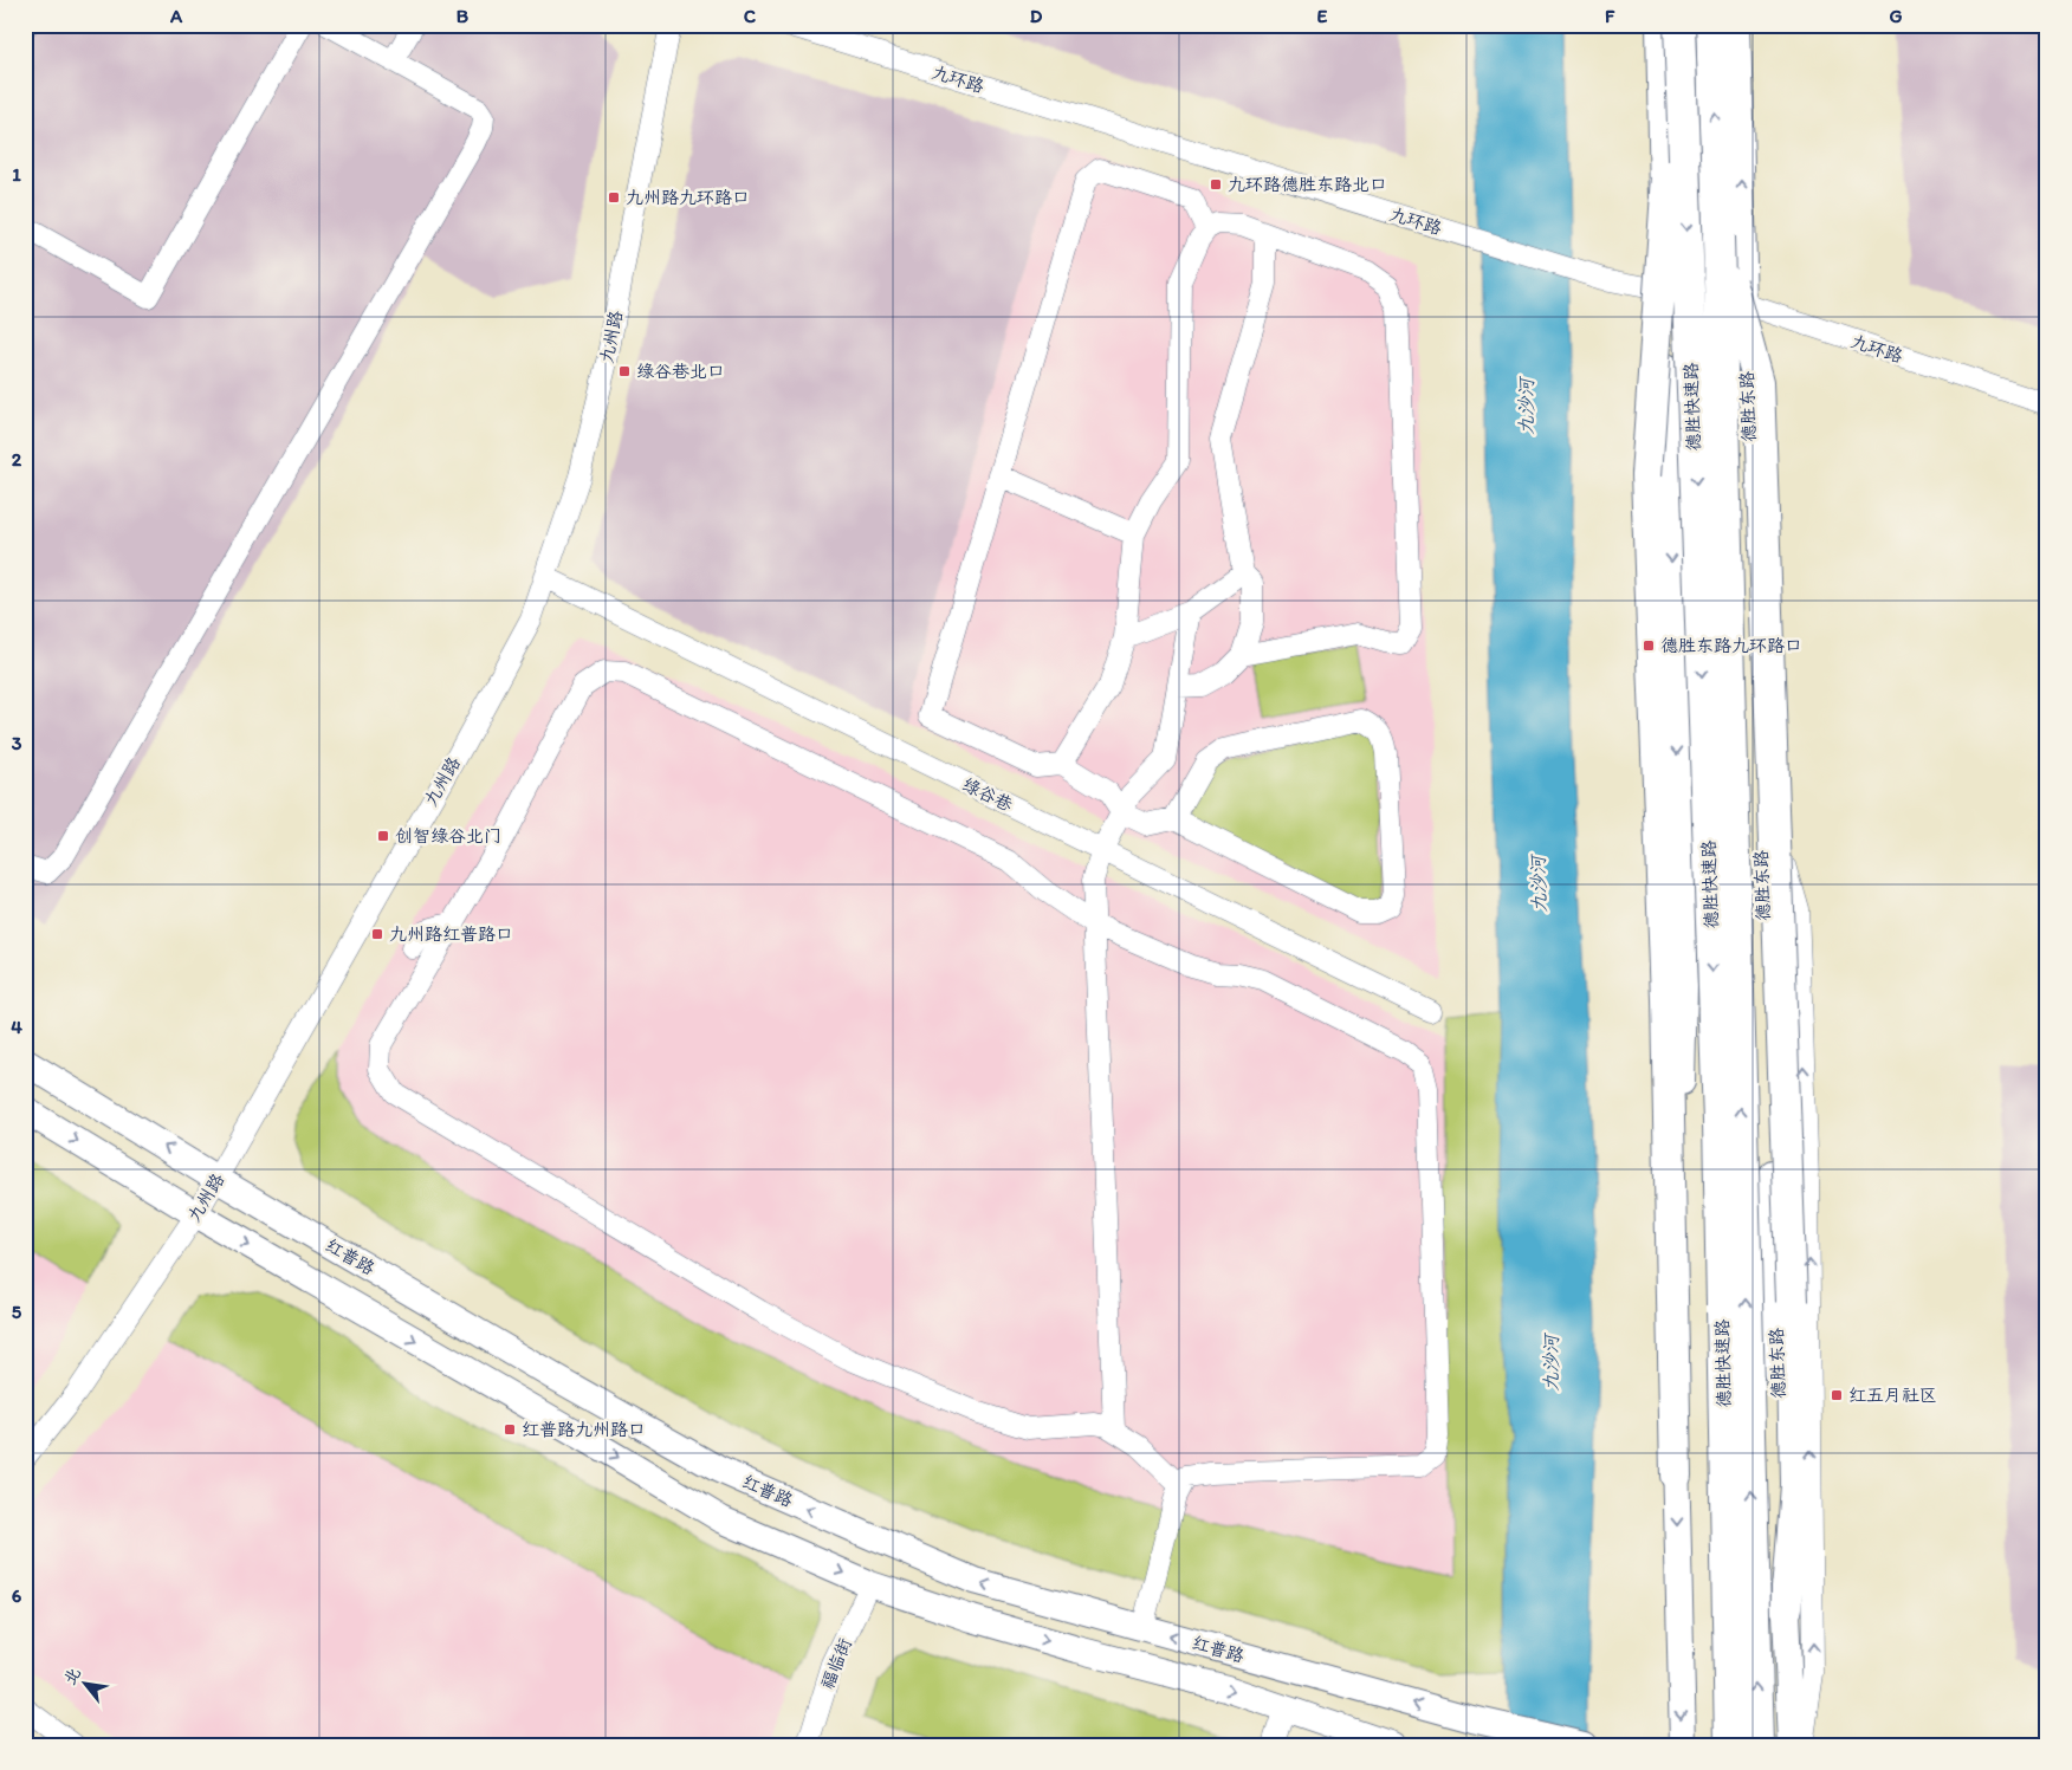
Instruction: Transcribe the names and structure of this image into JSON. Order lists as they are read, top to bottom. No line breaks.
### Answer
{"streets":{"highway":["德胜快速路"],"main road":["德胜东路","红普路"],"street":["九环路","九州路","绿谷巷","福临街"]},"crossings":[["九环路","德胜东路"],["九州路","绿谷巷"],["九州路","红普路"],["红普路","福临街"]],"water":["九沙河"],"places":{"transit":["九环路德胜东路北口","九州路九环路口","绿谷巷北口","德胜东路九环路口","创智绿谷北门","九州路红普路口","红五月社区","红普路九州路口"]},"north":"top left","grid":{"columns":["A","B","C","D","E","F","G"],"rows":["1","2","3","4","5","6"]}}
